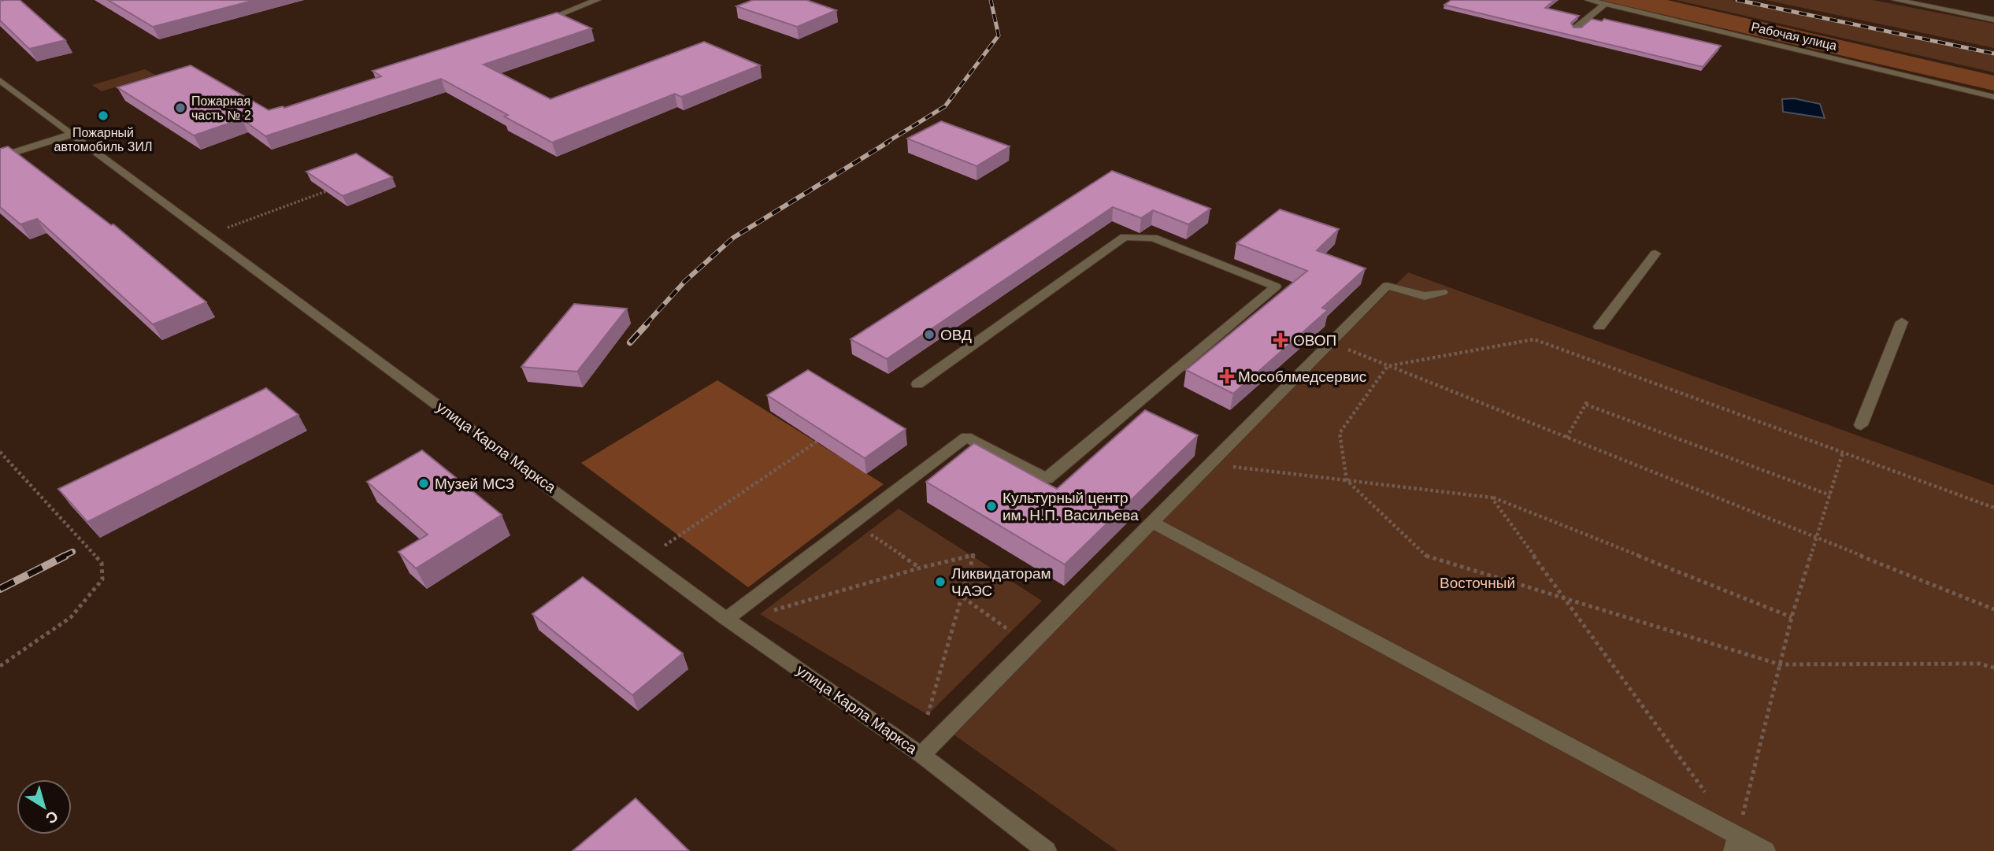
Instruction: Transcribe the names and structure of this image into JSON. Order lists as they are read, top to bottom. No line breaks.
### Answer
{"streets":{"street":["Рабочая улица","улица Карла Маркса"]},"parks":["Восточный"],"places":{"other":["Пожарная часть № 2","Пожарный автомобиль ЗИЛ","ОВД","Музей МСЗ","Культурный центр им. Н.П. Васильева","Ликвидаторам ЧАЭС"],"health":["ОВОП","Мособлмедсервис"]},"north":"bottom right"}
